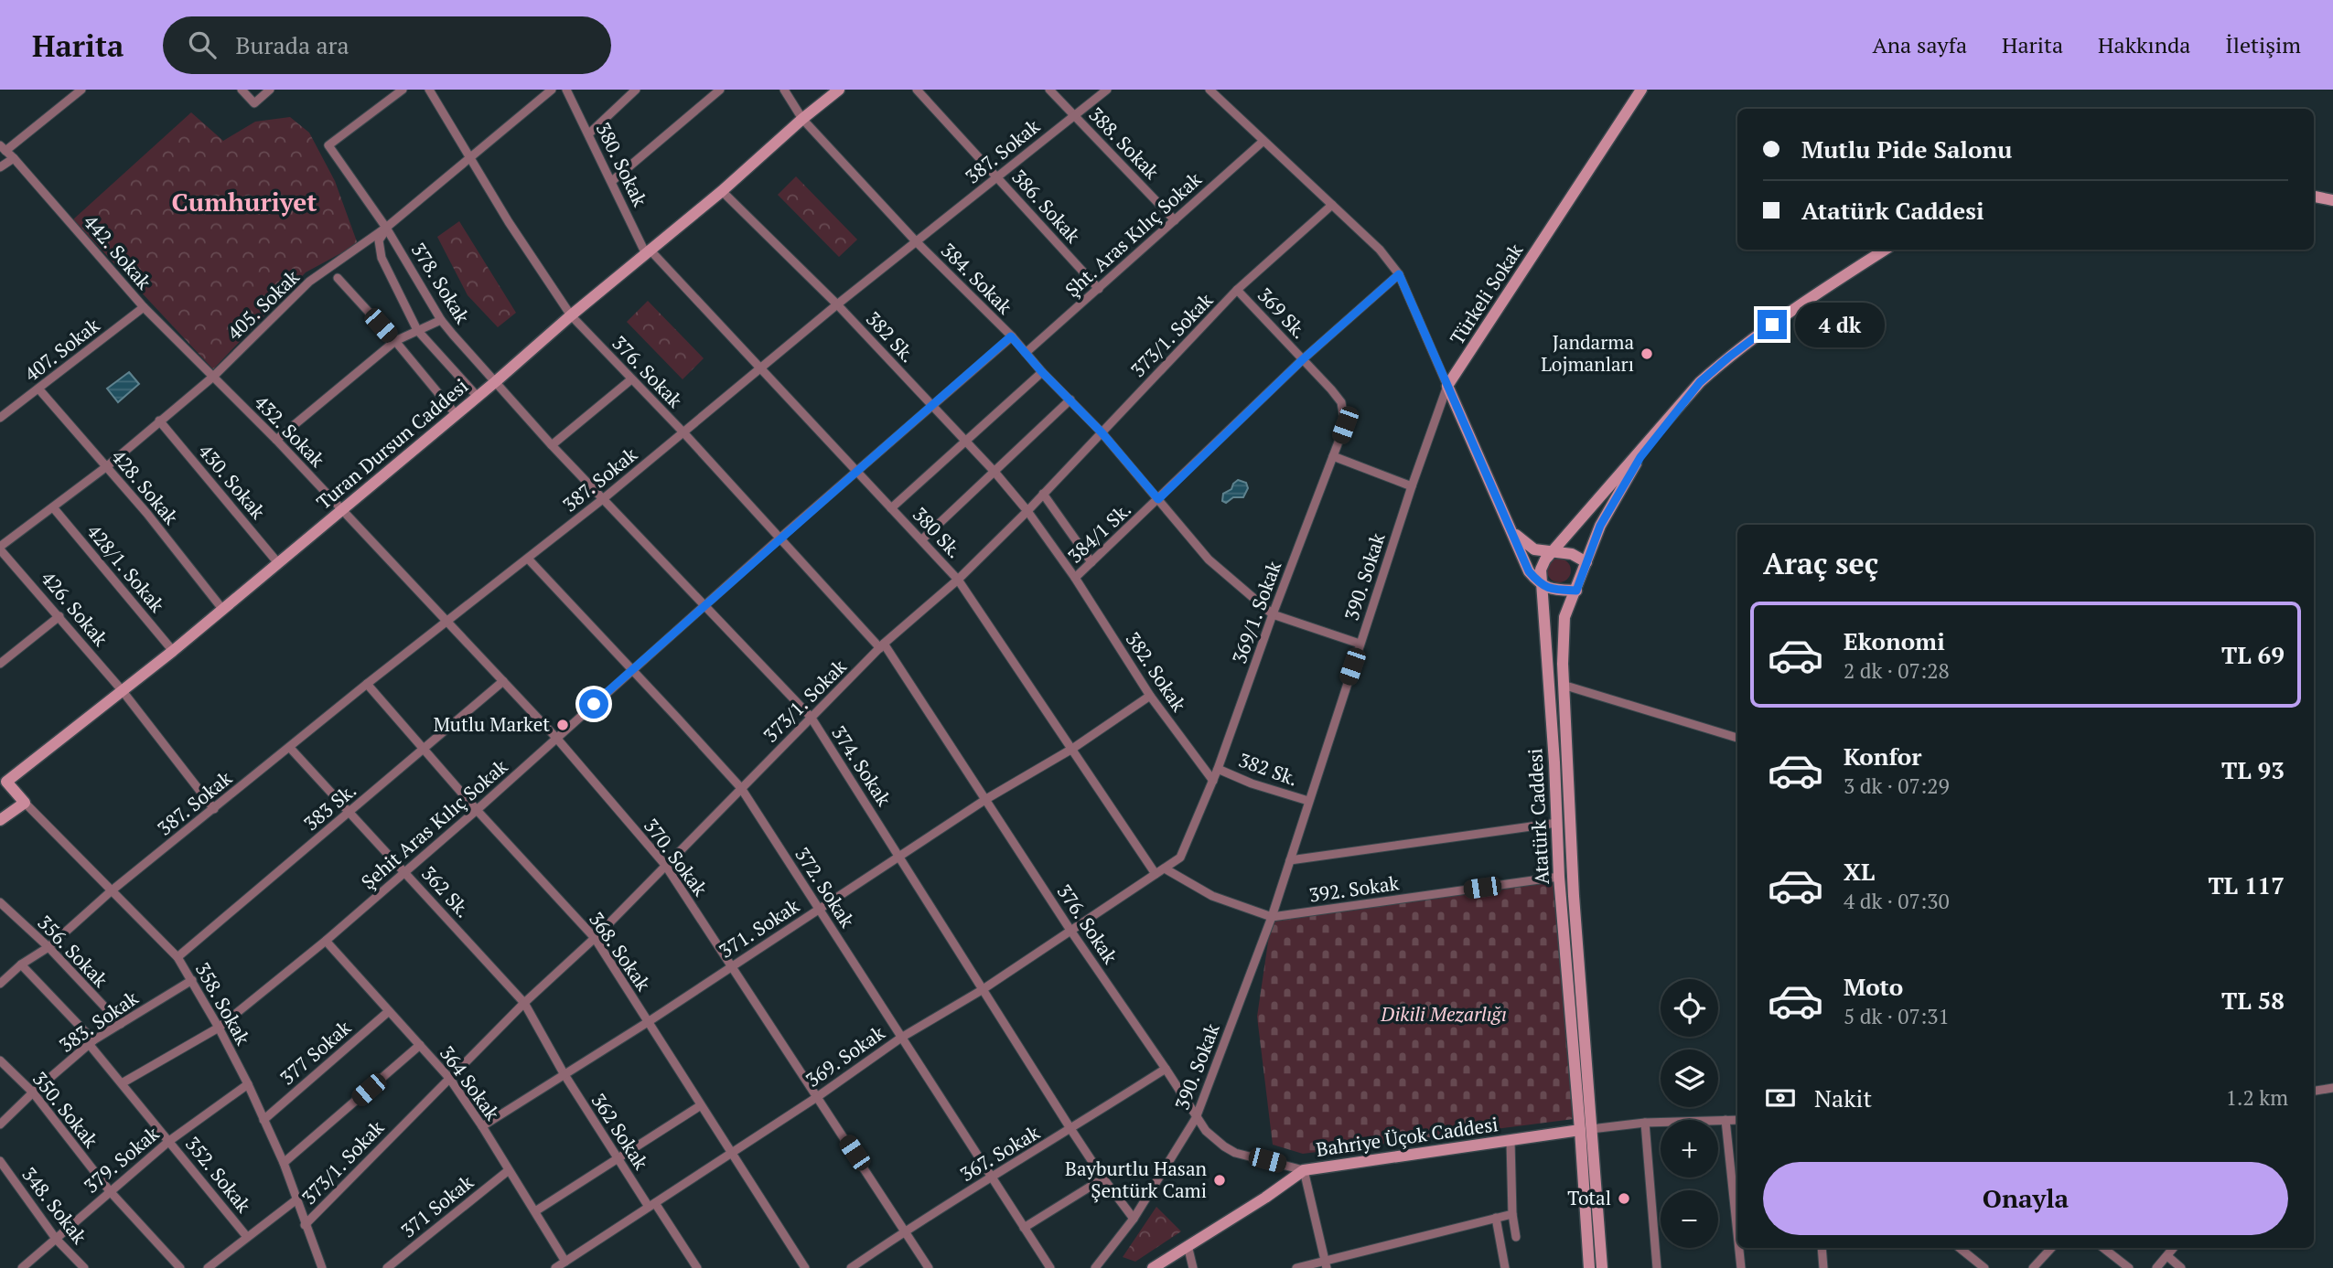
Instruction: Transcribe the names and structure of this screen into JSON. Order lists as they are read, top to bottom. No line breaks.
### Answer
{"streets":{"street":["388. Sokak","387. Sokak","380. Sokak","386. Sokak","Şht. Aras Kılıç Sokak","442. Sokak","384. Sokak","378. Sokak","Türkeli Sokak","405. Sokak","369 Sk.","373/1. Sokak","382 Sk.","407. Sokak","376. Sokak","432. Sokak","Turan Dursun Caddesi","430. Sokak","428. Sokak","380 Sk.","384/1 Sk.","428/1. Sokak","390. Sokak","426. Sokak","369/1. Sokak","382. Sokak","374. Sokak","383 Sk.","Atatürk Caddesi","Şehit Aras Kılıç Sokak","370. Sokak","372. Sokak","392. Sokak","362 Sk.","371. Sokak","356. Sokak","368. Sokak","358. Sokak","383. Sokak","377 Sokak","369. Sokak","364 Sokak","350. Sokak","362 Sokak","Bahriye Üçok Caddesi","367. Sokak","379. Sokak","352. Sokak","348. Sokak","371 Sokak"]},"crossings":[["388. Sokak","387. Sokak"],["388. Sokak","Şht. Aras Kılıç Sokak"],["387. Sokak","386. Sokak"],["387. Sokak","384. Sokak"],["387. Sokak","382 Sk."],["387. Sokak","376. Sokak"],["387. Sokak","380 Sk."],["387. Sokak","426. Sokak"],["387. Sokak","374. Sokak"],["387. Sokak","370. Sokak"],["387. Sokak","372. Sokak"],["387. Sokak","362 Sk."],["387. Sokak","356. Sokak"],["387. Sokak","368. Sokak"],["387. Sokak","358. Sokak"],["387. Sokak","352. Sokak"],["380. Sokak","Turan Dursun Caddesi"],["380. Sokak","380 Sk."],["386. Sokak","Şht. Aras Kılıç Sokak"],["Şht. Aras Kılıç Sokak","384. Sokak"],["442. Sokak","405. Sokak"],["442. Sokak","407. Sokak"],["442. Sokak","432. Sokak"],["384. Sokak","373/1. Sokak"],["384. Sokak","Turan Dursun Caddesi"],["384. Sokak","384/1 Sk."],["384. Sokak","390. Sokak"],["384. Sokak","369/1. Sokak"],["384. Sokak","Şehit Aras Kılıç Sokak"],["378. Sokak","405. Sokak"],["378. Sokak","Turan Dursun Caddesi"],["378. Sokak","374. Sokak"],["Türkeli Sokak","390. Sokak"],["405. Sokak","376. Sokak"],["405. Sokak","432. Sokak"],["405. Sokak","430. Sokak"],["405. Sokak","428. Sokak"],["405. Sokak","428/1. Sokak"],["405. Sokak","426. Sokak"],["369 Sk.","373/1. Sokak"],["369 Sk.","384/1 Sk."],["369 Sk.","369/1. Sokak"],["373/1. Sokak","382 Sk."],["373/1. Sokak","376. Sokak"],["373/1. Sokak","380 Sk."],["373/1. Sokak","382. Sokak"],["373/1. Sokak","374. Sokak"],["373/1. Sokak","370. Sokak"],["373/1. Sokak","372. Sokak"],["373/1. Sokak","362 Sk."],["373/1. Sokak","368. Sokak"],["373/1. Sokak","358. Sokak"],["373/1. Sokak","364 Sokak"],["382 Sk.","Turan Dursun Caddesi"],["382 Sk.","390. Sokak"],["382 Sk.","369/1. Sokak"],["382 Sk.","382. Sokak"],["382 Sk.","Şehit Aras Kılıç Sokak"],["407. Sokak","428. Sokak"],["376. Sokak","Turan Dursun Caddesi"],["376. Sokak","390. Sokak"],["376. Sokak","Şehit Aras Kılıç Sokak"],["376. Sokak","371. Sokak"],["376. Sokak","369. Sokak"],["376. Sokak","Bahriye Üçok Caddesi"],["376. Sokak","367. Sokak"],["432. Sokak","Turan Dursun Caddesi"],["432. Sokak","370. Sokak"],["Turan Dursun Caddesi","430. Sokak"],["Turan Dursun Caddesi","428. Sokak"],["Turan Dursun Caddesi","380 Sk."],["Turan Dursun Caddesi","428/1. Sokak"],["Turan Dursun Caddesi","426. Sokak"],["Turan Dursun Caddesi","374. Sokak"],["Turan Dursun Caddesi","370. Sokak"],["Turan Dursun Caddesi","358. Sokak"],["380 Sk.","369/1. Sokak"],["380 Sk.","Şehit Aras Kılıç Sokak"],["380 Sk.","371. Sokak"],["380 Sk.","369. Sokak"],["384/1 Sk.","369/1. Sokak"],["384/1 Sk.","382. Sokak"],["390. Sokak","374. Sokak"],["390. Sokak","392. Sokak"],["369/1. Sokak","382. Sokak"],["369/1. Sokak","392. Sokak"],["369/1. Sokak","369. Sokak"],["382. Sokak","371. Sokak"],["374. Sokak","Şehit Aras Kılıç Sokak"],["374. Sokak","371. Sokak"],["374. Sokak","369. Sokak"],["374. Sokak","367. Sokak"],["383 Sk.","370. Sokak"],["383 Sk.","362 Sk."],["383 Sk.","368. Sokak"],["383 Sk.","358. Sokak"],["Atatürk Caddesi","392. Sokak"],["Atatürk Caddesi","Bahriye Üçok Caddesi"],["Şehit Aras Kılıç Sokak","370. Sokak"],["Şehit Aras Kılıç Sokak","372. Sokak"],["Şehit Aras Kılıç Sokak","362 Sk."],["Şehit Aras Kılıç Sokak","368. Sokak"],["Şehit Aras Kılıç Sokak","358. Sokak"],["Şehit Aras Kılıç Sokak","364 Sokak"],["Şehit Aras Kılıç Sokak","352. Sokak"],["370. Sokak","371. Sokak"],["370. Sokak","369. Sokak"],["370. Sokak","367. Sokak"],["372. Sokak","371. Sokak"],["372. Sokak","369. Sokak"],["372. Sokak","367. Sokak"],["362 Sk.","371. Sokak"],["362 Sk.","362 Sokak"],["371. Sokak","368. Sokak"],["371. Sokak","364 Sokak"],["371. Sokak","362 Sokak"],["356. Sokak","383. Sokak"],["368. Sokak","369. Sokak"],["358. Sokak","383. Sokak"],["358. Sokak","377 Sokak"],["358. Sokak","379. Sokak"],["383. Sokak","350. Sokak"],["383. Sokak","352. Sokak"],["377 Sokak","364 Sokak"],["369. Sokak","364 Sokak"],["369. Sokak","362 Sokak"],["364 Sokak","371 Sokak"],["350. Sokak","379. Sokak"],["379. Sokak","352. Sokak"],["379. Sokak","348. Sokak"]],"districts":["Cumhuriyet"],"parks":["Dikili Mezarlığı"],"places":["Jandarma Lojmanları","Mutlu Market","Bayburtlu Hasan Şentürk Cami","Total"],"page":{"header":"Harita","search":"Burada ara","nav":["Ana sayfa","Harita","Hakkında","İletişim"],"banner":["Mutlu Pide Salonu","Atatürk Caddesi"],"bubble":"4 dk","heading":"Araç seç","list":[{"name":"Ekonomi","note":"2 dk · 07:28","value":"TL 69"},{"name":"Konfor","note":"3 dk · 07:29","value":"TL 93"},{"name":"XL","note":"4 dk · 07:30","value":"TL 117"},{"name":"Moto","note":"5 dk · 07:31","value":"TL 58"}],"map_buttons":["+","−"],"pay":["Nakit","1.2 km"],"buttons":"Onayla"}}
